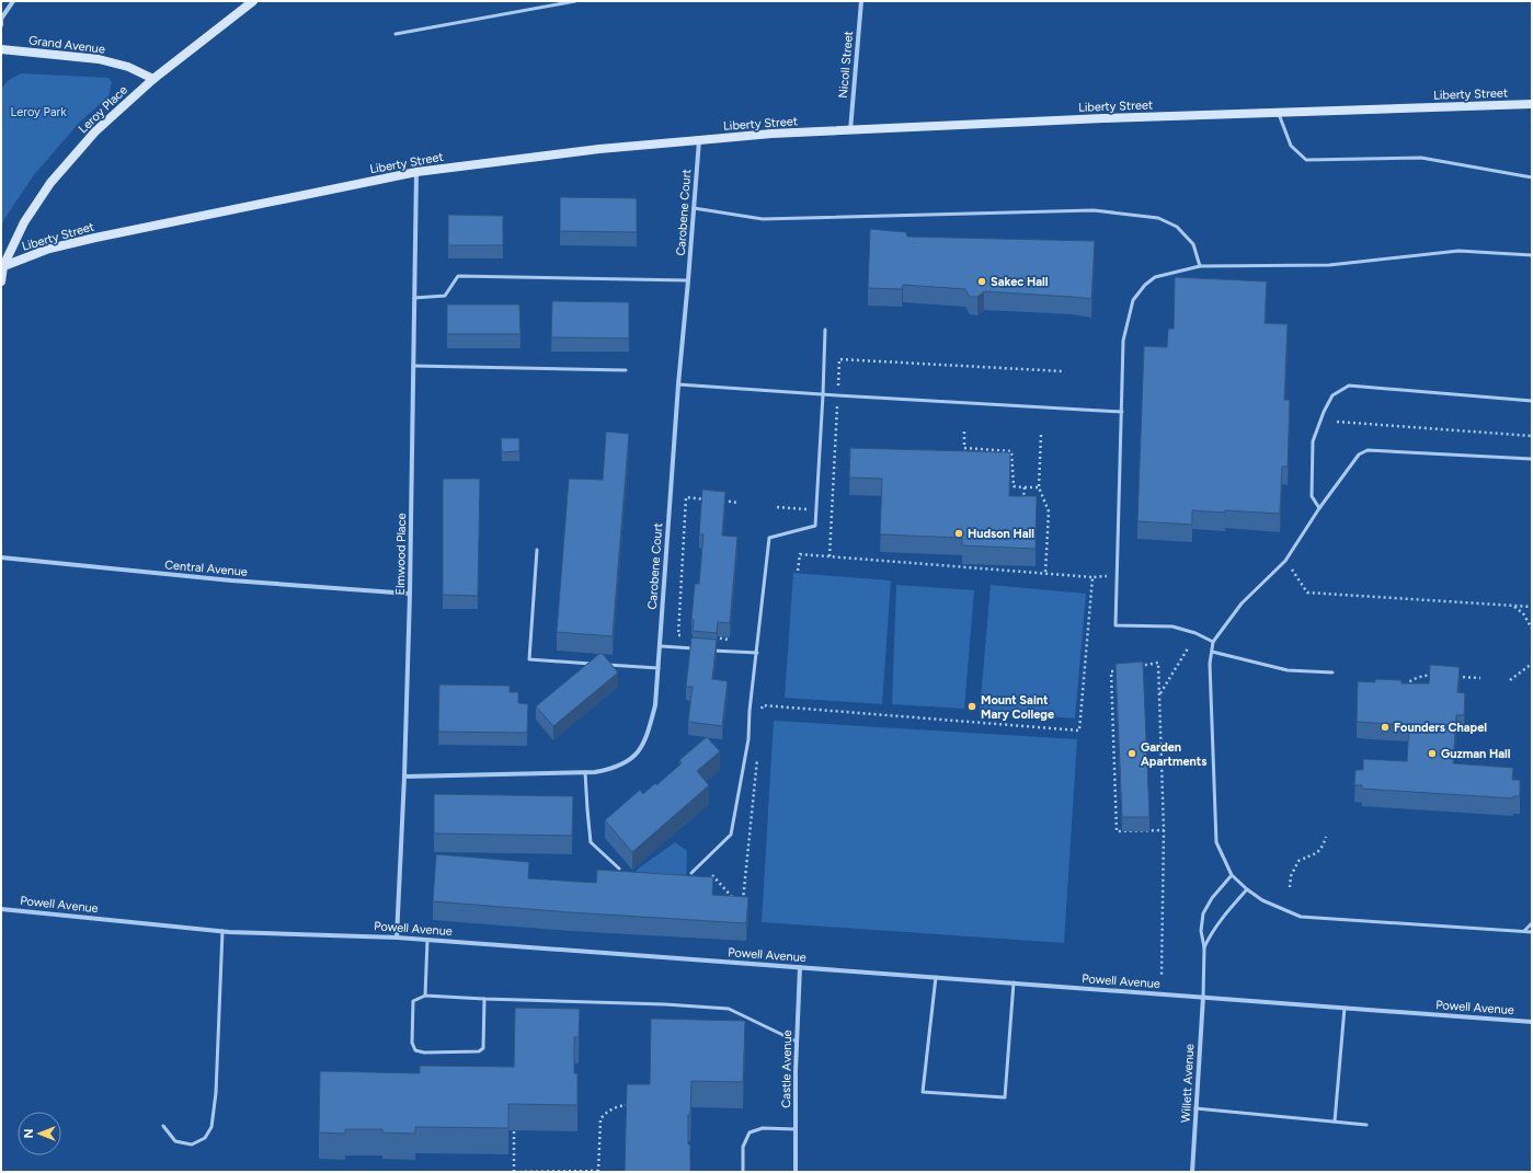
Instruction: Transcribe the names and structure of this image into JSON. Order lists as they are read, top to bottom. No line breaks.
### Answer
{"streets":{"street":["Grand Avenue","Nicoll Street","Liberty Street","Leroy Place","Carobene Court","Elmwood Place","Central Avenue","Powell Avenue","Castle Avenue","Willett Avenue"]},"crossings":[["Grand Avenue","Leroy Place"],["Nicoll Street","Liberty Street"],["Liberty Street","Leroy Place"],["Liberty Street","Carobene Court"],["Liberty Street","Elmwood Place"],["Carobene Court","Elmwood Place"],["Elmwood Place","Central Avenue"],["Elmwood Place","Powell Avenue"],["Powell Avenue","Castle Avenue"],["Powell Avenue","Willett Avenue"]],"parks":["Leroy Park"],"places":["Sakec Hall","Hudson Hall","Mount Saint Mary College","Founders Chapel","Garden Apartments","Guzman Hall"],"north":"left"}
